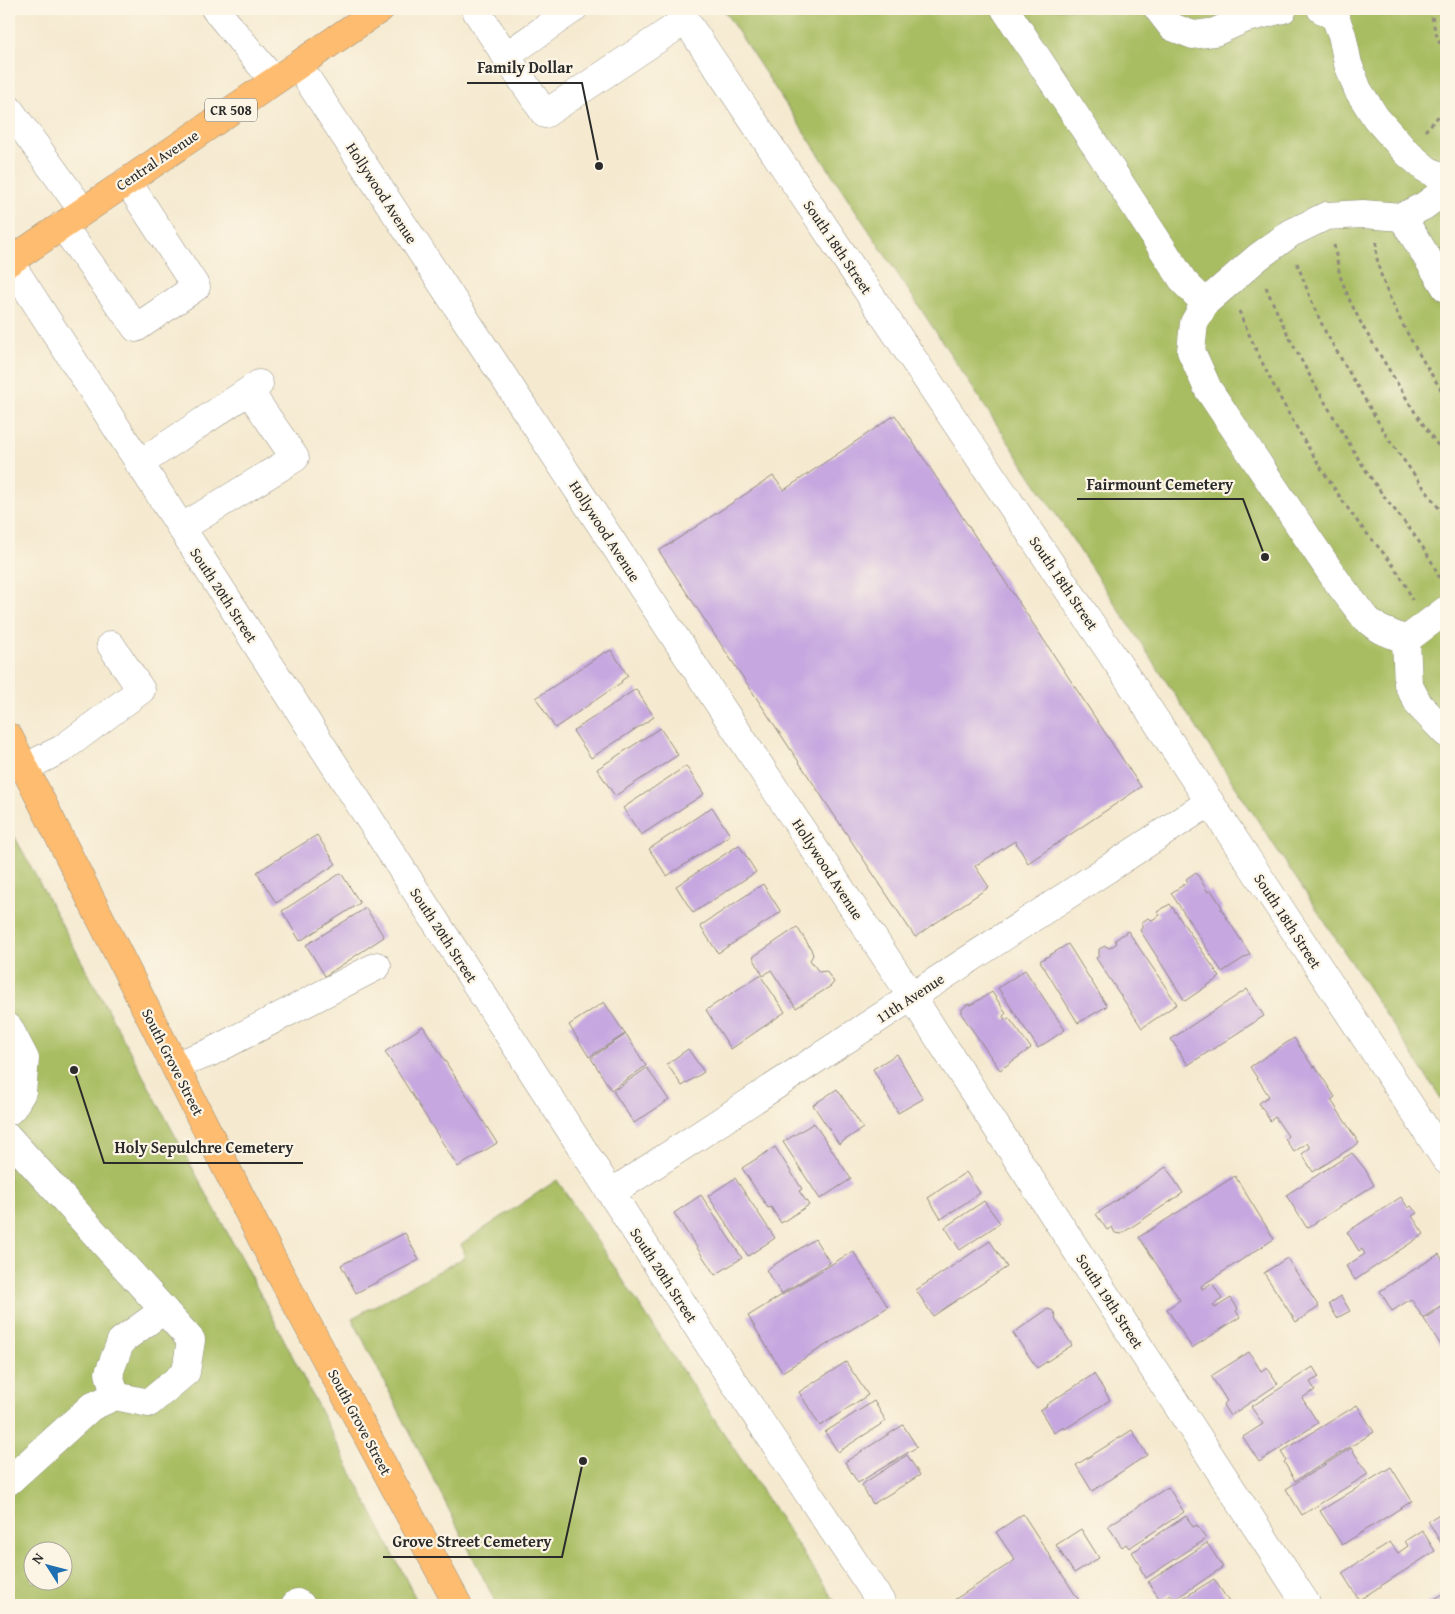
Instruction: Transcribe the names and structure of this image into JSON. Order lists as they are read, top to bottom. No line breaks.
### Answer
{"streets":{"main road":["CR 508","Central Avenue","South Grove Street"],"street":["Hollywood Avenue","South 18th Street","South 20th Street","11th Avenue","South 19th Street"]},"crossings":[["Central Avenue","Hollywood Avenue"],["Central Avenue","South 20th Street"],["Hollywood Avenue","11th Avenue"],["Hollywood Avenue","South 19th Street"],["South 18th Street","11th Avenue"],["South 20th Street","11th Avenue"],["11th Avenue","South 19th Street"]],"places":["Family Dollar","Fairmount Cemetery","Holy Sepulchre Cemetery","Grove Street Cemetery"],"north":"top left"}
